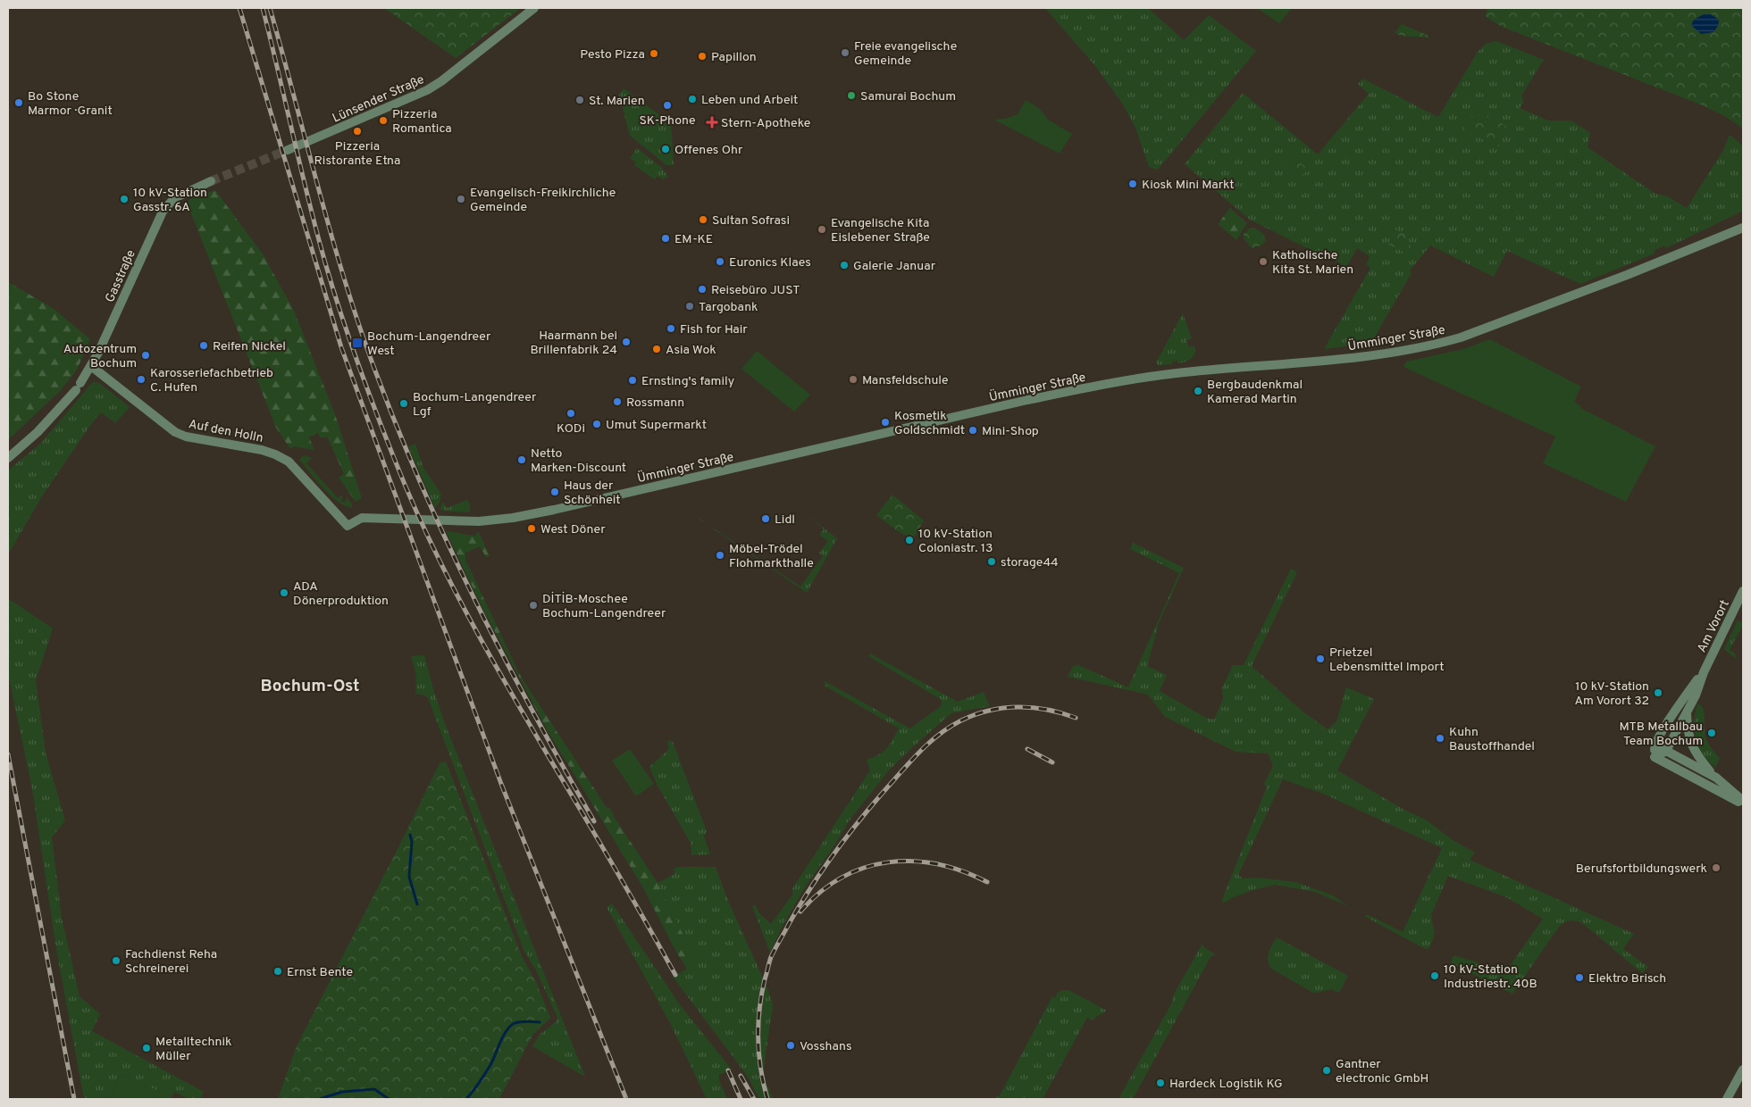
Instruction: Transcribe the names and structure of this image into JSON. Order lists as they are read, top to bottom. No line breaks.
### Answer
{"streets":{"street":["Lünsender Straße","Gasstraße","Ümminger Straße","Auf den Holln","Am Vorort"]},"crossings":[["Gasstraße","Auf den Holln"],["Ümminger Straße","Auf den Holln"]],"districts":["Bochum-Ost"],"places":{"other":["Freie evangelische Gemeinde","Pesto Pizza","Papillon","Samurai Bochum","Leben und Arbeit","St. Marien","Bo Stone Marmor · Granit","SK-Phone","Pizzeria Romantica","Pizzeria Ristorante Etna","Offenes Ohr","Kiosk Mini Markt","10 kV-Station Gasstr. 6A","Evangelisch-Freikirchliche Gemeinde","Sultan Sofrasi","Evangelische Kita Eislebener Straße","EM-KE","Euronics Klaes","Katholische Kita St. Marien","Galerie Januar","Reisebüro JUST","Targobank","Fish for Hair","Haarmann bei Brillenfabrik 24","Reifen Nickel","Asia Wok","Autozentrum Bochum","Karosseriefachbetrieb C. Hufen","Mansfeldschule","Ernsting's family","Bergbaudenkmal Kamerad Martin","Rossmann","Bochum-Langendreer Lgf","KODi","Kosmetik Goldschmidt","Umut Supermarkt","Mini-Shop","Netto Marken-Discount","Haus der Schönheit","Lidl","West Döner","10 kV-Station Coloniastr. 13","Möbel-Trödel Flohmarkthalle","storage44","ADA Dönerproduktion","DİTİB-Moschee Bochum-Langendreer","Prietzel Lebensmittel Import","10 kV-Station Am Vorort 32","MTB Metallbau Team Bochum","Kuhn Baustoffhandel","Berufsfortbildungswerk","Fachdienst Reha Schreinerei","Ernst Bente","10 kV-Station Industriestr. 40B","Elektro Brisch","Vosshans","Metalltechnik Müller","Gantner electronic GmbH","Hardeck Logistik KG"],"health":["Stern-Apotheke"],"transit":["Bochum-Langendreer West"]}}
